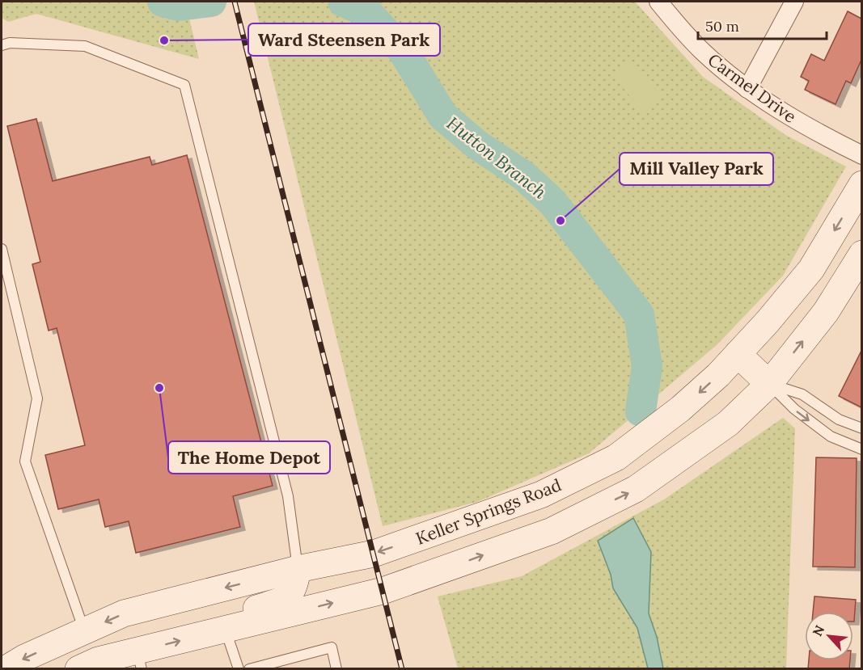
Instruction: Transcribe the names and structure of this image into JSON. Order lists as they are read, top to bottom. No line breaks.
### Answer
{"streets":{"main road":["Keller Springs Road"],"street":["Carmel Drive"]},"water":["Hutton Branch"],"places":["Ward Steensen Park","Mill Valley Park","The Home Depot"],"scale_bar":"50 m","north":"top left"}
